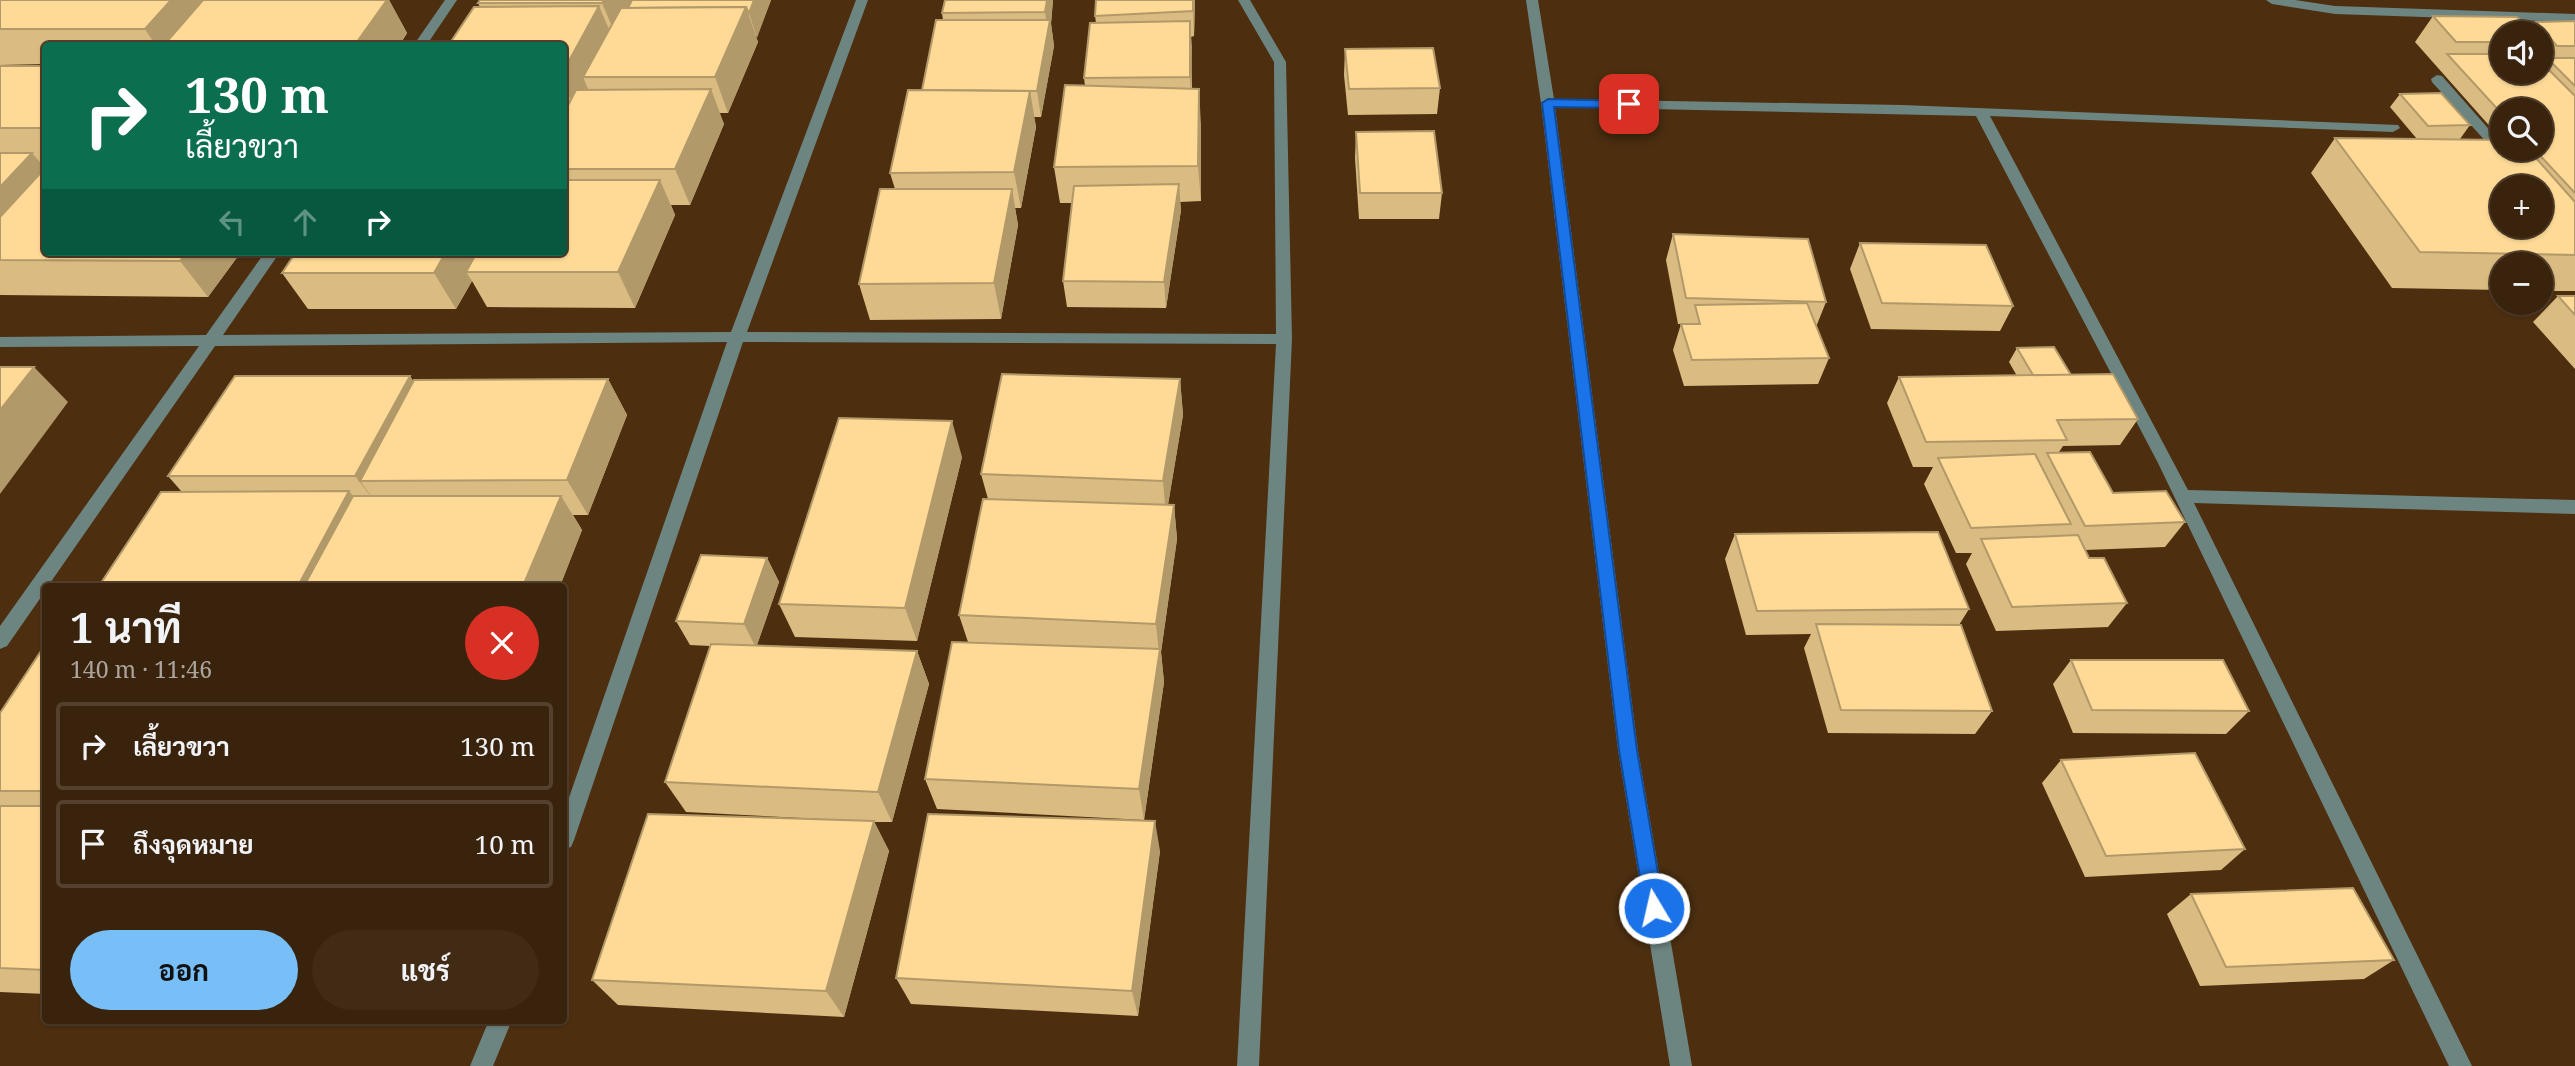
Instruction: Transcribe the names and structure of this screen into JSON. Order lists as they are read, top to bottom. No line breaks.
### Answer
{"page":{"map_buttons":["+","−"],"turn":["130 m","เลี้ยวขวา"],"heading":["1 นาที","140 m · 11:46"],"list":[{"name":"เลี้ยวขวา","value":"130 m"},{"name":"ถึงจุดหมาย","value":"10 m"}],"buttons":["ออก","แชร์"]}}
